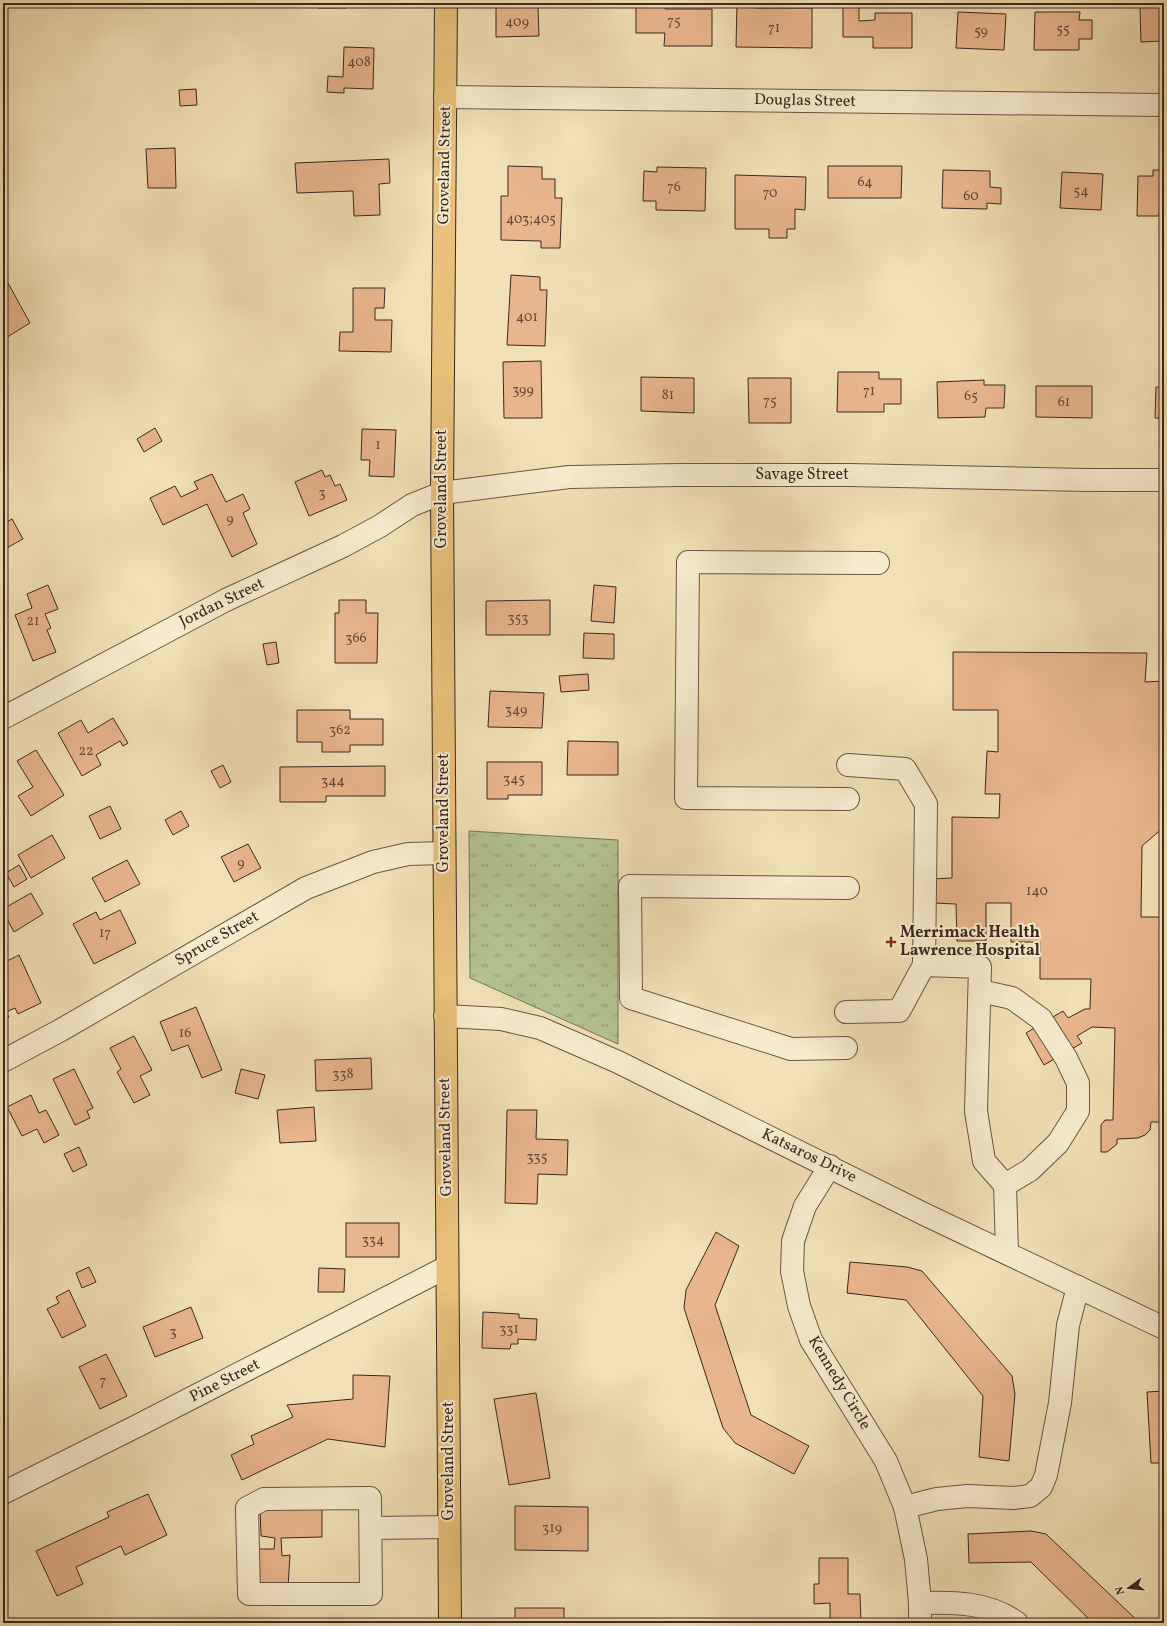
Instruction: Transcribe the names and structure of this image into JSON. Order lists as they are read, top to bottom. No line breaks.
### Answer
{"streets":{"main road":["Groveland Street"],"street":["Douglas Street","Savage Street","Jordan Street","Spruce Street","Katsaros Drive","Pine Street","Kennedy Circle"]},"crossings":[["Douglas Street","Groveland Street"],["Groveland Street","Savage Street"],["Groveland Street","Jordan Street"],["Groveland Street","Spruce Street"],["Groveland Street","Katsaros Drive"],["Groveland Street","Pine Street"],["Savage Street","Jordan Street"],["Katsaros Drive","Kennedy Circle"]],"places":{"health":["Merrimack Health Lawrence Hospital"]},"house_numbers":["75","409","71","55","59","408","64","76","54","70","60","403;405","401","399","71","81","65","75","61","1","3","9","353","21","366","349","362","22","345","344","9","140","17","16","338","335","334","331","3","7","319"],"north":"left"}
